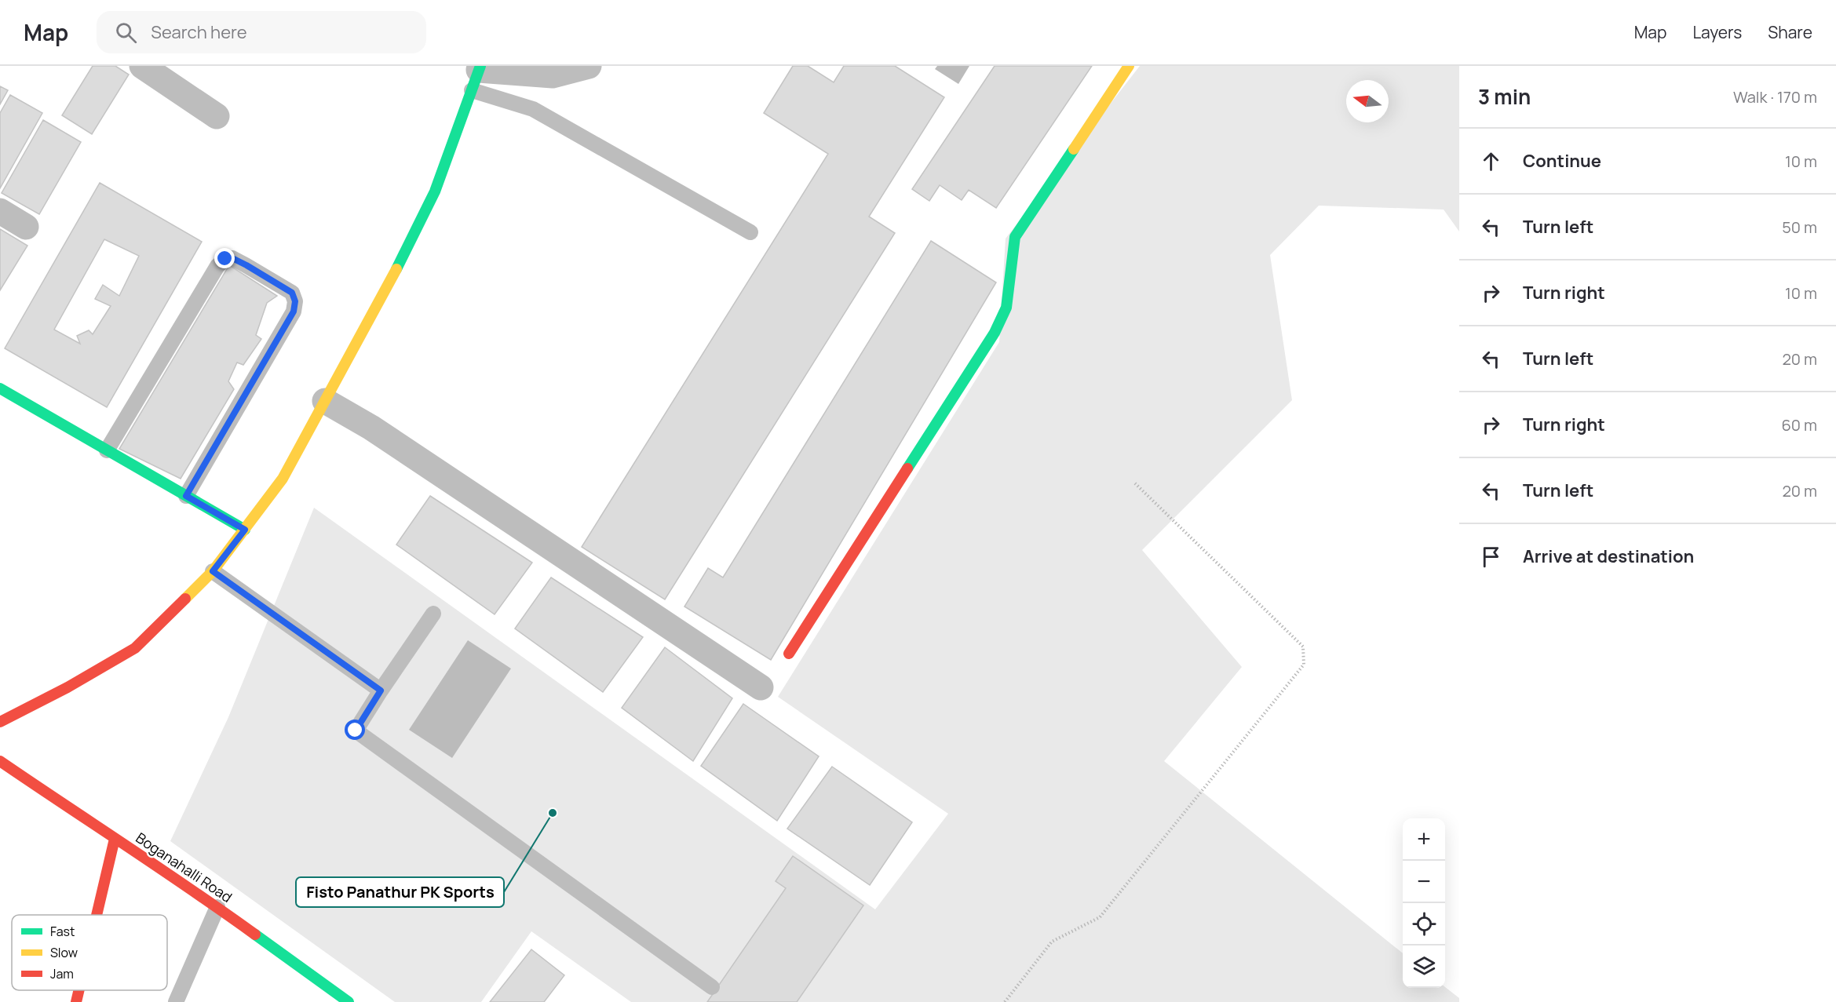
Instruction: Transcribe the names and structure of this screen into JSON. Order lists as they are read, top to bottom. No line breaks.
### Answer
{"streets":{"street":["Boganahalli Road"]},"places":["Fisto Panathur PK Sports"],"legend":["Fast","Slow","Jam"],"north":"left","page":{"header":"Map","search":"Search here","nav":["Map","Layers","Share"],"heading":["3 min","Walk · 170 m"],"list":[["Continue","10 m"],["Turn left","50 m"],["Turn right","10 m"],["Turn left","20 m"],["Turn right","60 m"],["Turn left","20 m"],"Arrive at destination"],"map_buttons":["+","−"]}}
